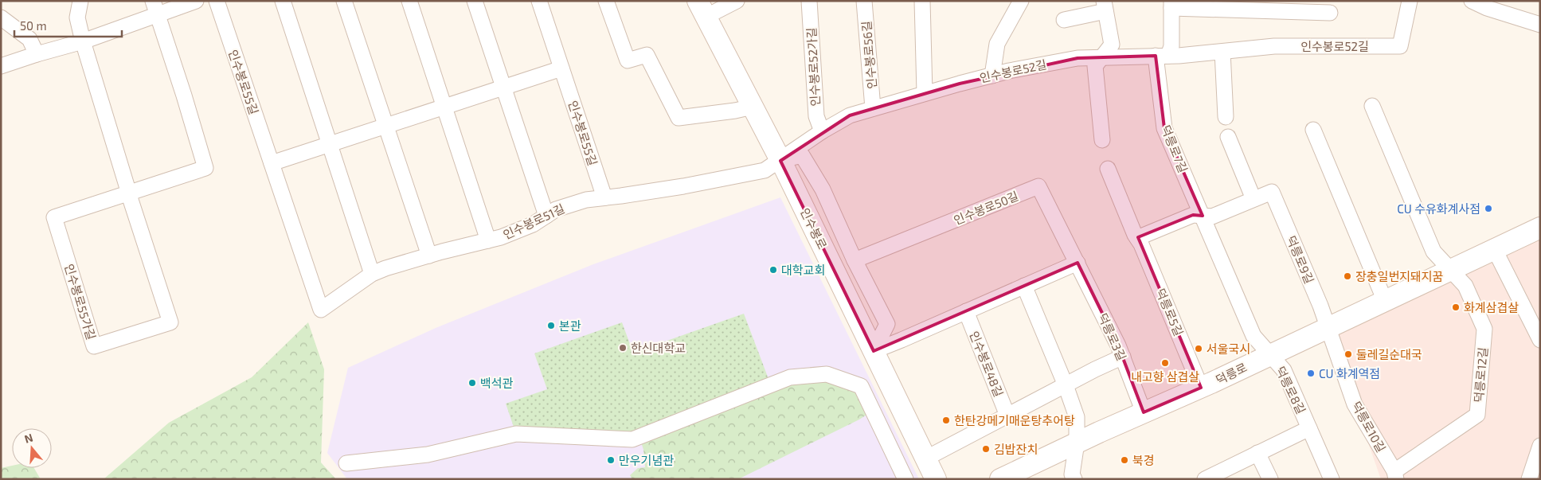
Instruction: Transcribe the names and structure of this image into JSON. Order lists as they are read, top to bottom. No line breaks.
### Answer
{"streets":{"main road":["인수봉로","덕릉로"],"street":["인수봉로52길","인수봉로56길","인수봉로52가길","인수봉로55길","덕릉로7길","인수봉로50길","인수봉로51길","덕릉로9길","인수봉로55가길","덕릉로5길","덕릉로3길","인수봉로48길","덕릉로12길","덕릉로8길","덕릉로10길"]},"crossings":[["인수봉로52길","인수봉로56길"],["인수봉로52길","인수봉로52가길"],["인수봉로52길","덕릉로7길"],["인수봉로52길","인수봉로51길"],["인수봉로52길","인수봉로"],["인수봉로55길","인수봉로51길"],["덕릉로7길","덕릉로"],["덕릉로7길","덕릉로8길"],["인수봉로50길","덕릉로3길"],["인수봉로51길","인수봉로"],["덕릉로9길","덕릉로"],["덕릉로9길","덕릉로10길"],["덕릉로5길","덕릉로"],["덕릉로3길","덕릉로"],["덕릉로","덕릉로12길"],["덕릉로","덕릉로8길"],["덕릉로","덕릉로10길"],["덕릉로12길","덕릉로10길"]],"places":["CU 수유화계사점","대학교회","장충일번지돼지꿈","화계삼겹살","본관","한신대학교","서울국시","둘레길순대국","내고향 삼겹살","CU 화계역점","백석관","한탄강메기매운탕추어탕","김밥잔치","만우기념관","북경"],"scale_bar":"50 m","north":"top"}
